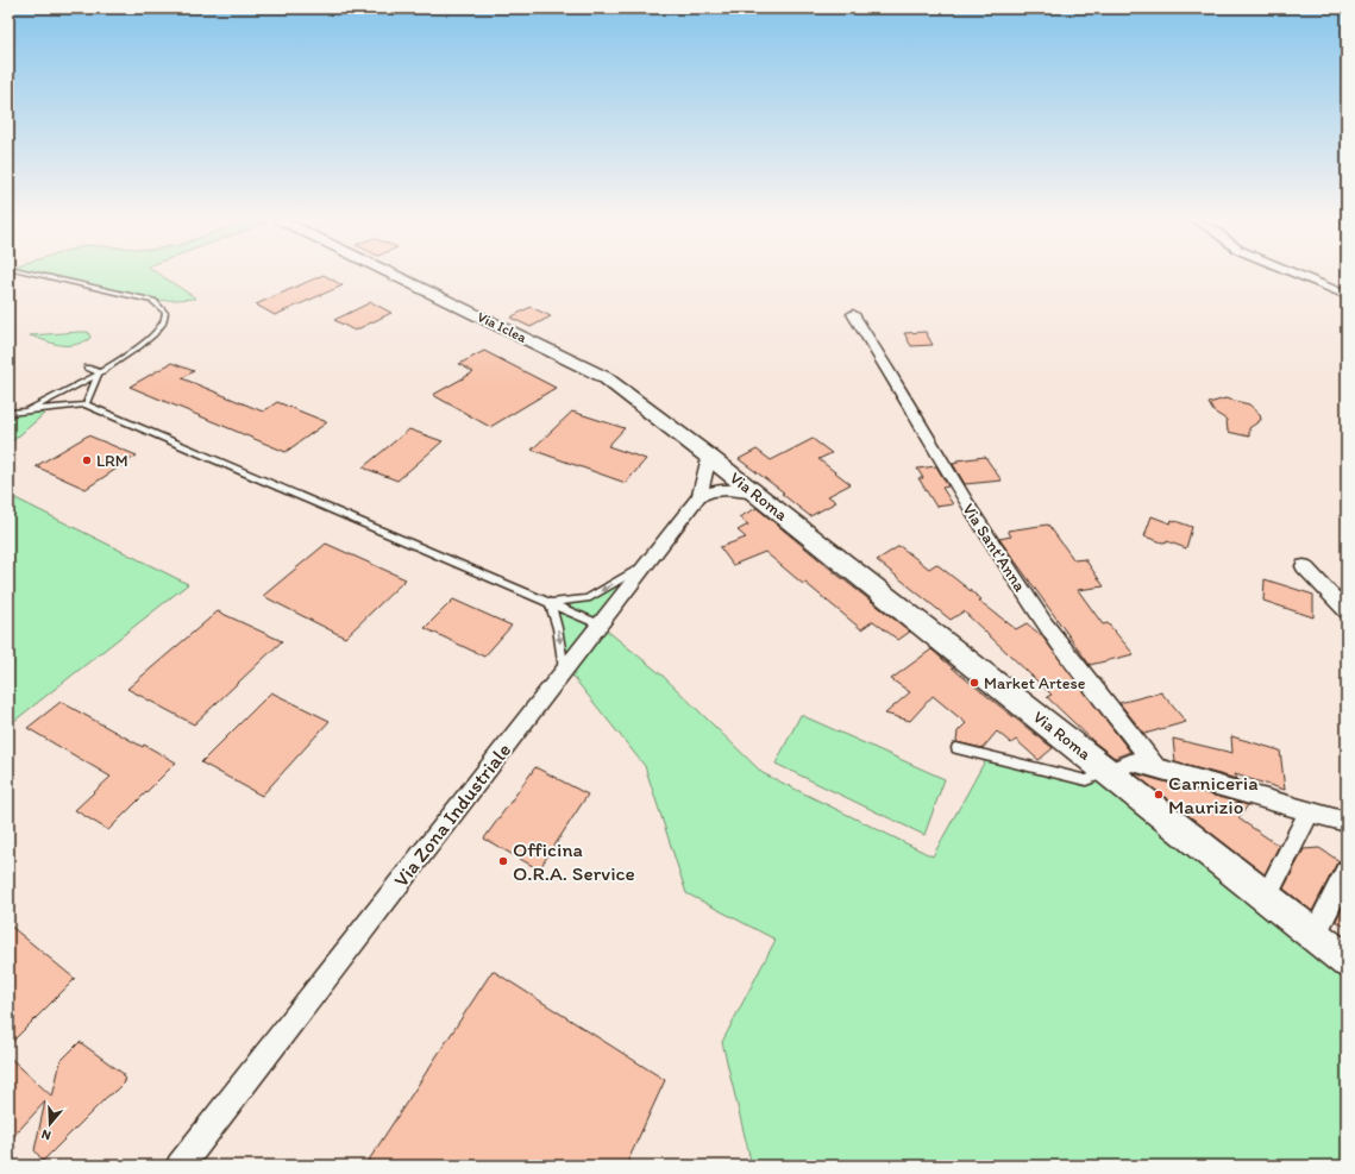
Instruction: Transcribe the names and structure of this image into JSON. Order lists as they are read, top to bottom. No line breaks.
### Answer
{"streets":{"street":["Via Iclea","Via Roma","Via Sant'Anna","Via Zona Industriale"]},"crossings":[["Via Iclea","Via Roma"],["Via Iclea","Via Zona Industriale"],["Via Roma","Via Zona Industriale"]],"places":["LRM","Market Artese","Carniceria Maurizio","Officina O.R.A. Service"],"north":"bottom"}
